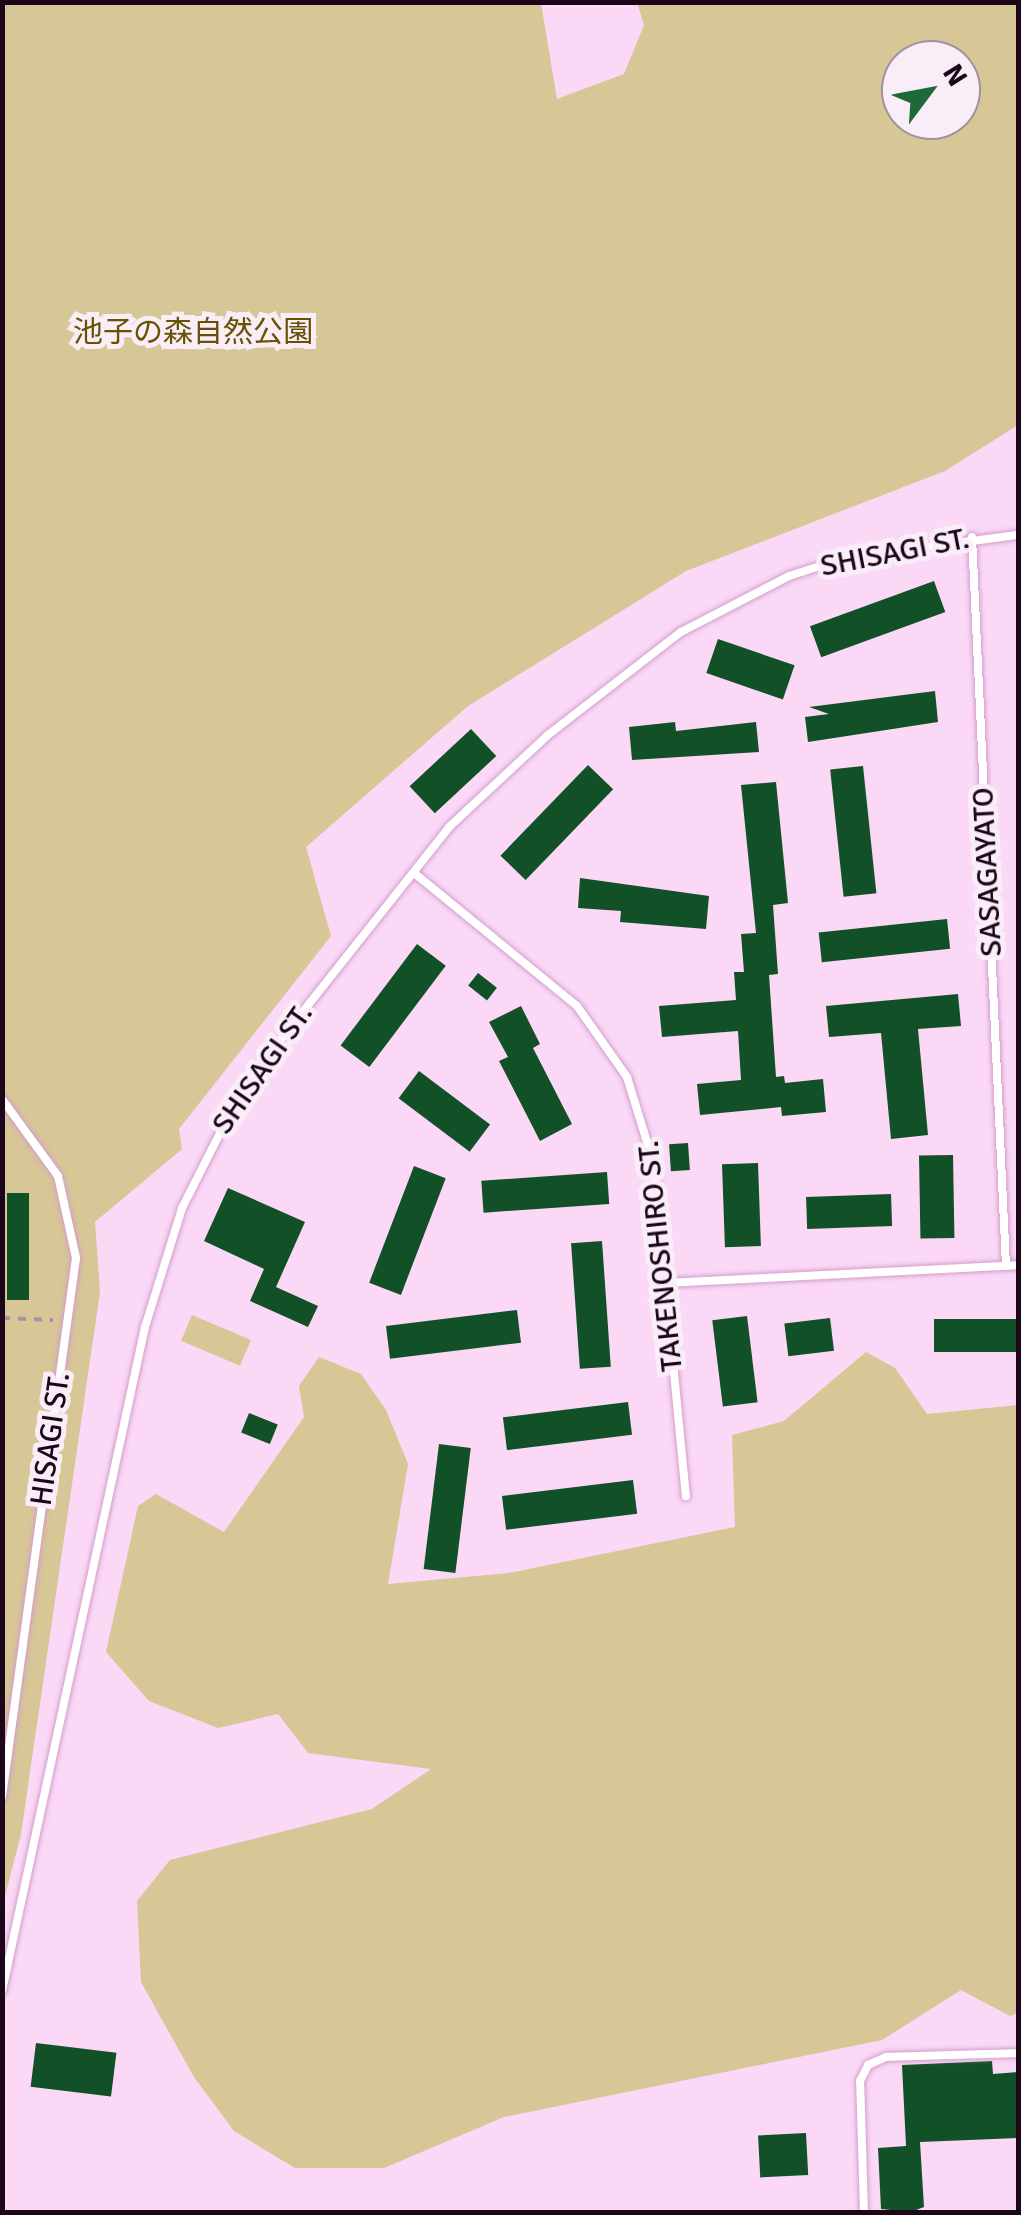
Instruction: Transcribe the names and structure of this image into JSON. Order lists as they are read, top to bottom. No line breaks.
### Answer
{"streets":{"lane":["SHISAGI ST.","SASAGAYATO","TAKENOSHIRO ST.","HISAGI ST."]},"crossings":[["SHISAGI ST.","SASAGAYATO"],["SHISAGI ST.","TAKENOSHIRO ST."]],"parks":["池子の森自然公園"],"north":"top right"}
